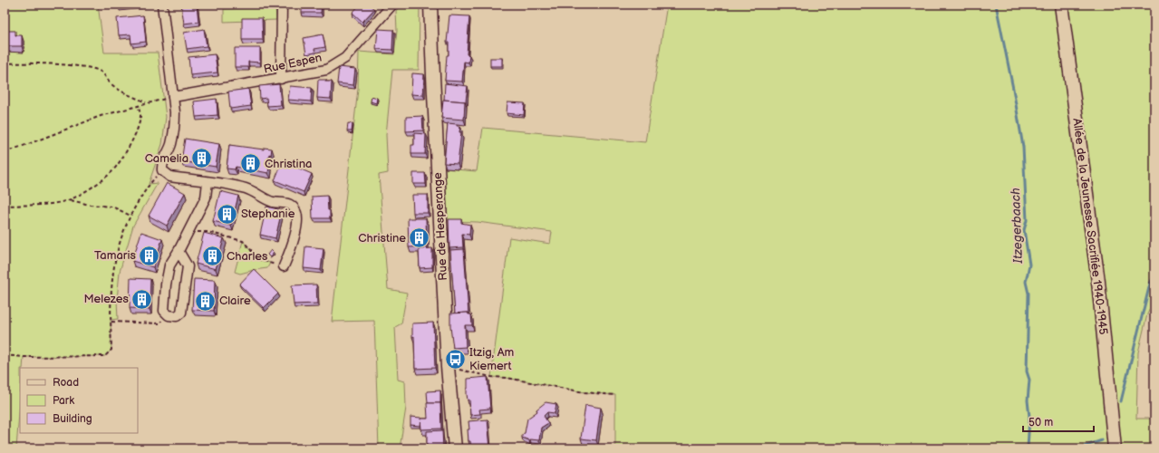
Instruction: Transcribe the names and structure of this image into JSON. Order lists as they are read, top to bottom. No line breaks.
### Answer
{"streets":{"main road":["Rue de Hesperange","Allée de la Jeunesse Sacrifiée 1940-1945"],"street":["Rue Espen"]},"water":["Itzegerbaach"],"places":{"building":["Camelia","Christina","Stephanie","Christine","Tamaris","Charles","Melezes","Claire"],"bus stop":["Itzig, Am Kiemert"]},"legend":["Road","Park","Building"],"scale_bar":"50 m"}
